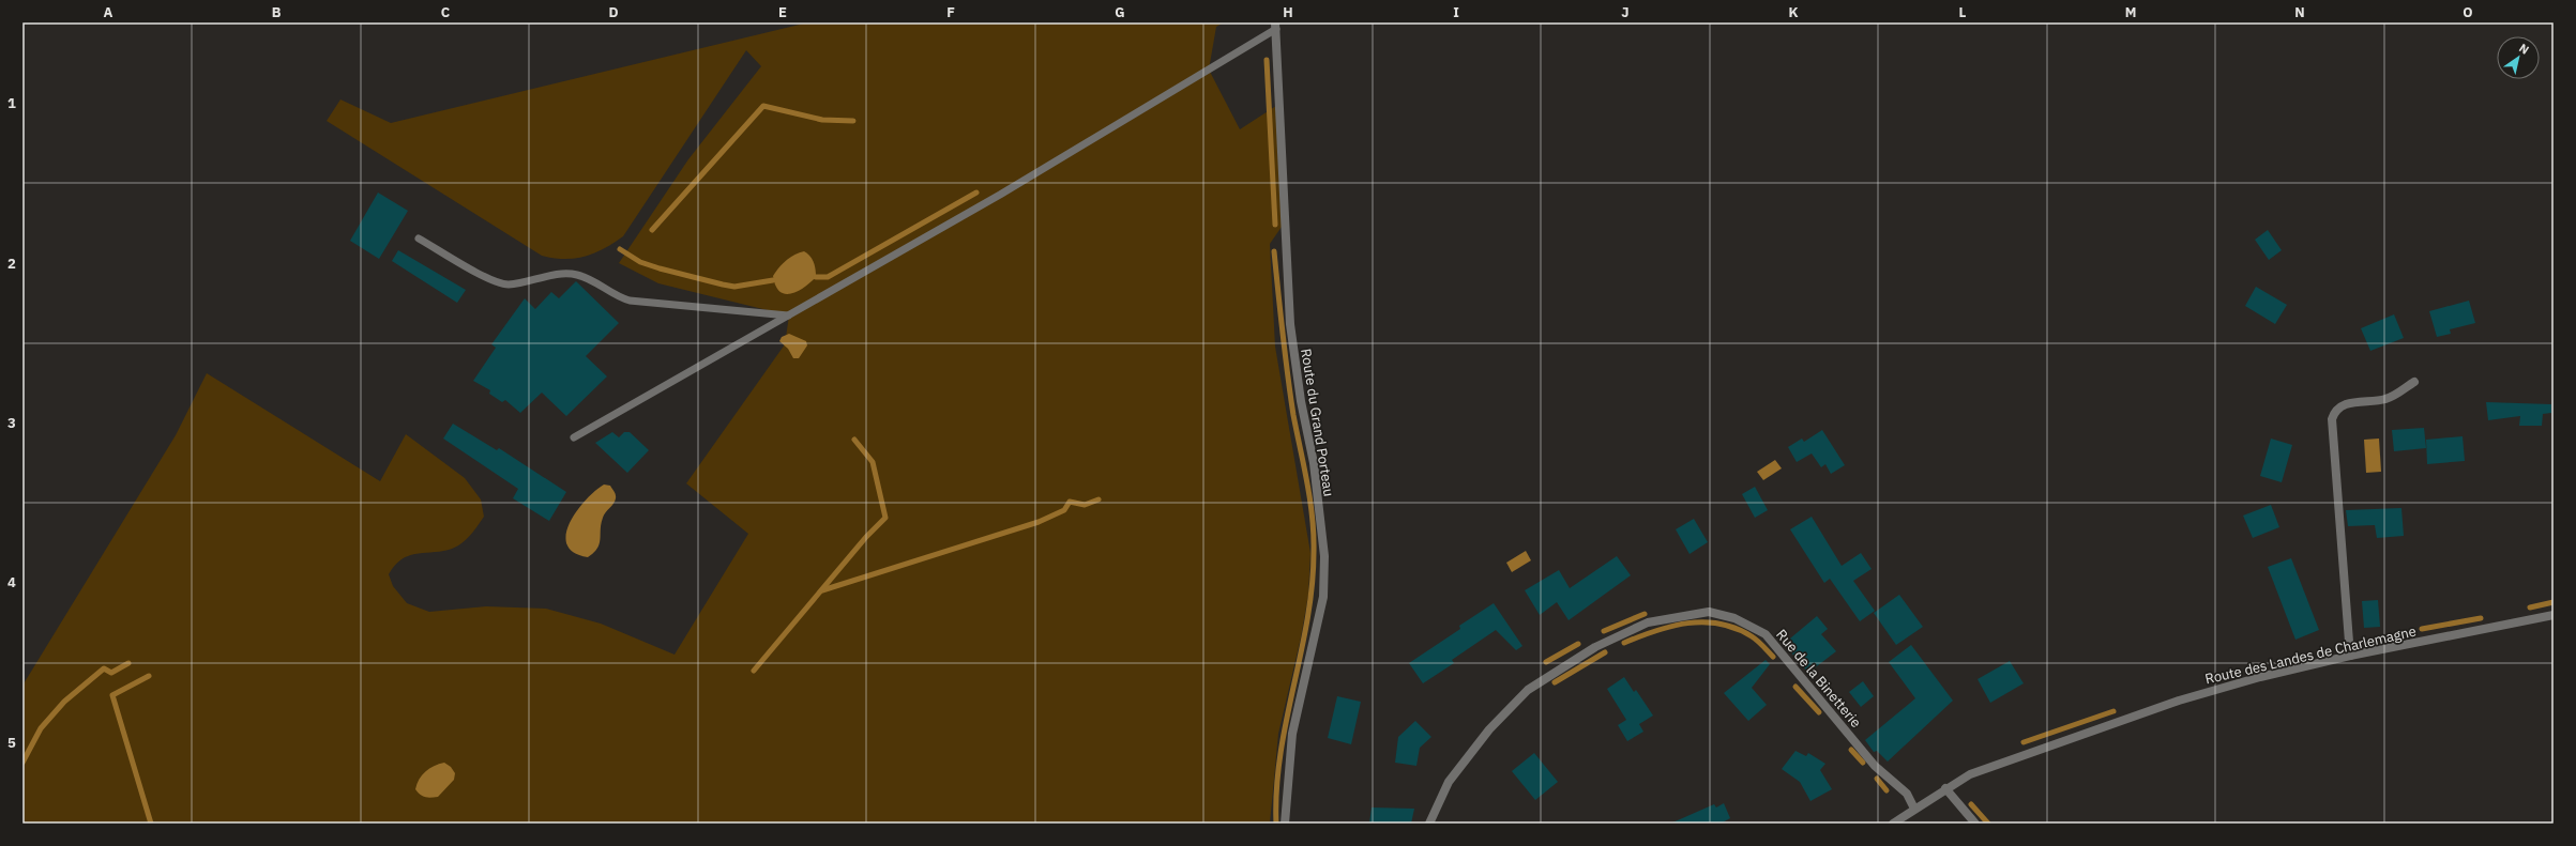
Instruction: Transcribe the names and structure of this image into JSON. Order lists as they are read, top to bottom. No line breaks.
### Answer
{"streets":{"street":["Route du Grand Porteau","Route des Landes de Charlemagne","Rue de la Binetterie"]},"crossings":[["Route des Landes de Charlemagne","Rue de la Binetterie"]],"north":"top right","grid":{"columns":["A","B","C","D","E","F","G","H","I","J","K","L","M","N","O"],"rows":["1","2","3","4","5"]}}
